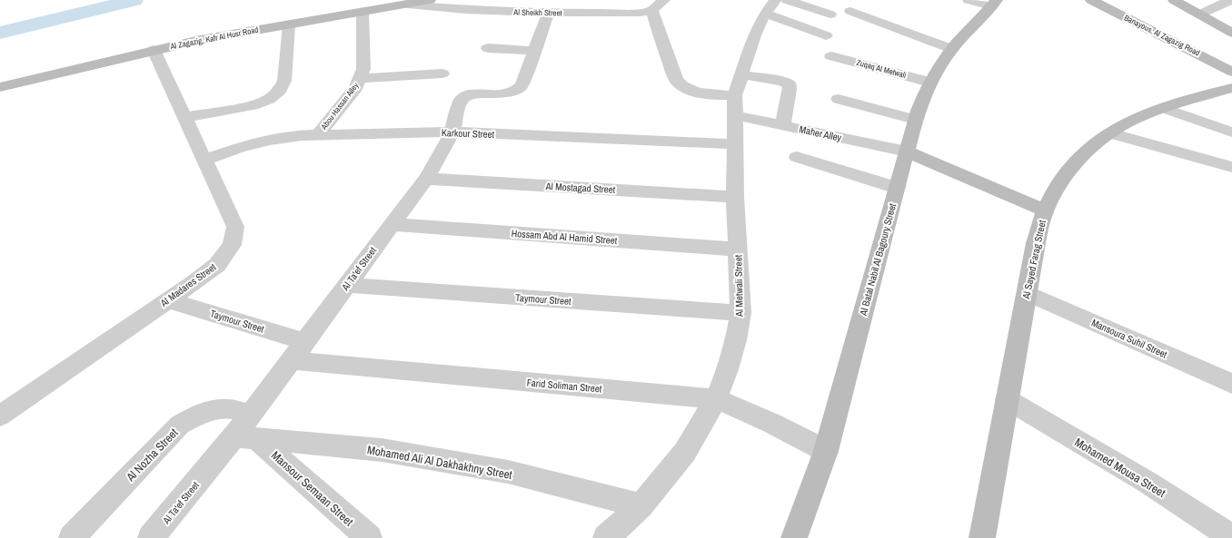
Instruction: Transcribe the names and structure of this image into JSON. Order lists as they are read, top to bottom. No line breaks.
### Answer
{"streets":{"main road":["Banayous, Al Zagazig Road","Al Zagazig, Kafr Al Husr Road","Al Batal Nabil Al Bagoury Street","Al Sayed Farag Street"],"street":["Al Sheikh Street","Zuqaq Al Metwali","Abou Hassan Alley","Karkour Street","Maher Alley","Al Mostagad Street","Hossam Abd Al Hamid Street","Al Ta'ef Street","Al Madares Street","Al Metwali Street","Taymour Street","Mansoura Suhil Street","Farid Soliman Street","Al Nozha Street","Mohamed Ali Al Dakhakhny Street","Mohamed Mousa Street","Mansour Semaan Street"]},"crossings":[["Al Sheikh Street","Al Zagazig, Kafr Al Husr Road"],["Al Sheikh Street","Al Ta'ef Street"],["Al Zagazig, Kafr Al Husr Road","Abou Hassan Alley"],["Al Zagazig, Kafr Al Husr Road","Al Madares Street"],["Zuqaq Al Metwali","Al Batal Nabil Al Bagoury Street"],["Abou Hassan Alley","Karkour Street"],["Karkour Street","Al Ta'ef Street"],["Karkour Street","Al Madares Street"],["Karkour Street","Al Metwali Street"],["Maher Alley","Al Batal Nabil Al Bagoury Street"],["Maher Alley","Al Metwali Street"],["Al Mostagad Street","Al Ta'ef Street"],["Al Mostagad Street","Al Metwali Street"],["Hossam Abd Al Hamid Street","Al Ta'ef Street"],["Hossam Abd Al Hamid Street","Al Metwali Street"],["Al Batal Nabil Al Bagoury Street","Farid Soliman Street"],["Al Sayed Farag Street","Mansoura Suhil Street"],["Al Sayed Farag Street","Mohamed Mousa Street"],["Al Ta'ef Street","Taymour Street"],["Al Ta'ef Street","Farid Soliman Street"],["Al Ta'ef Street","Al Nozha Street"],["Al Ta'ef Street","Mohamed Ali Al Dakhakhny Street"],["Al Ta'ef Street","Mansour Semaan Street"],["Al Madares Street","Taymour Street"],["Al Metwali Street","Taymour Street"],["Al Metwali Street","Farid Soliman Street"],["Al Metwali Street","Mohamed Ali Al Dakhakhny Street"],["Al Nozha Street","Mohamed Ali Al Dakhakhny Street"],["Al Nozha Street","Mansour Semaan Street"],["Mohamed Ali Al Dakhakhny Street","Mansour Semaan Street"]]}
